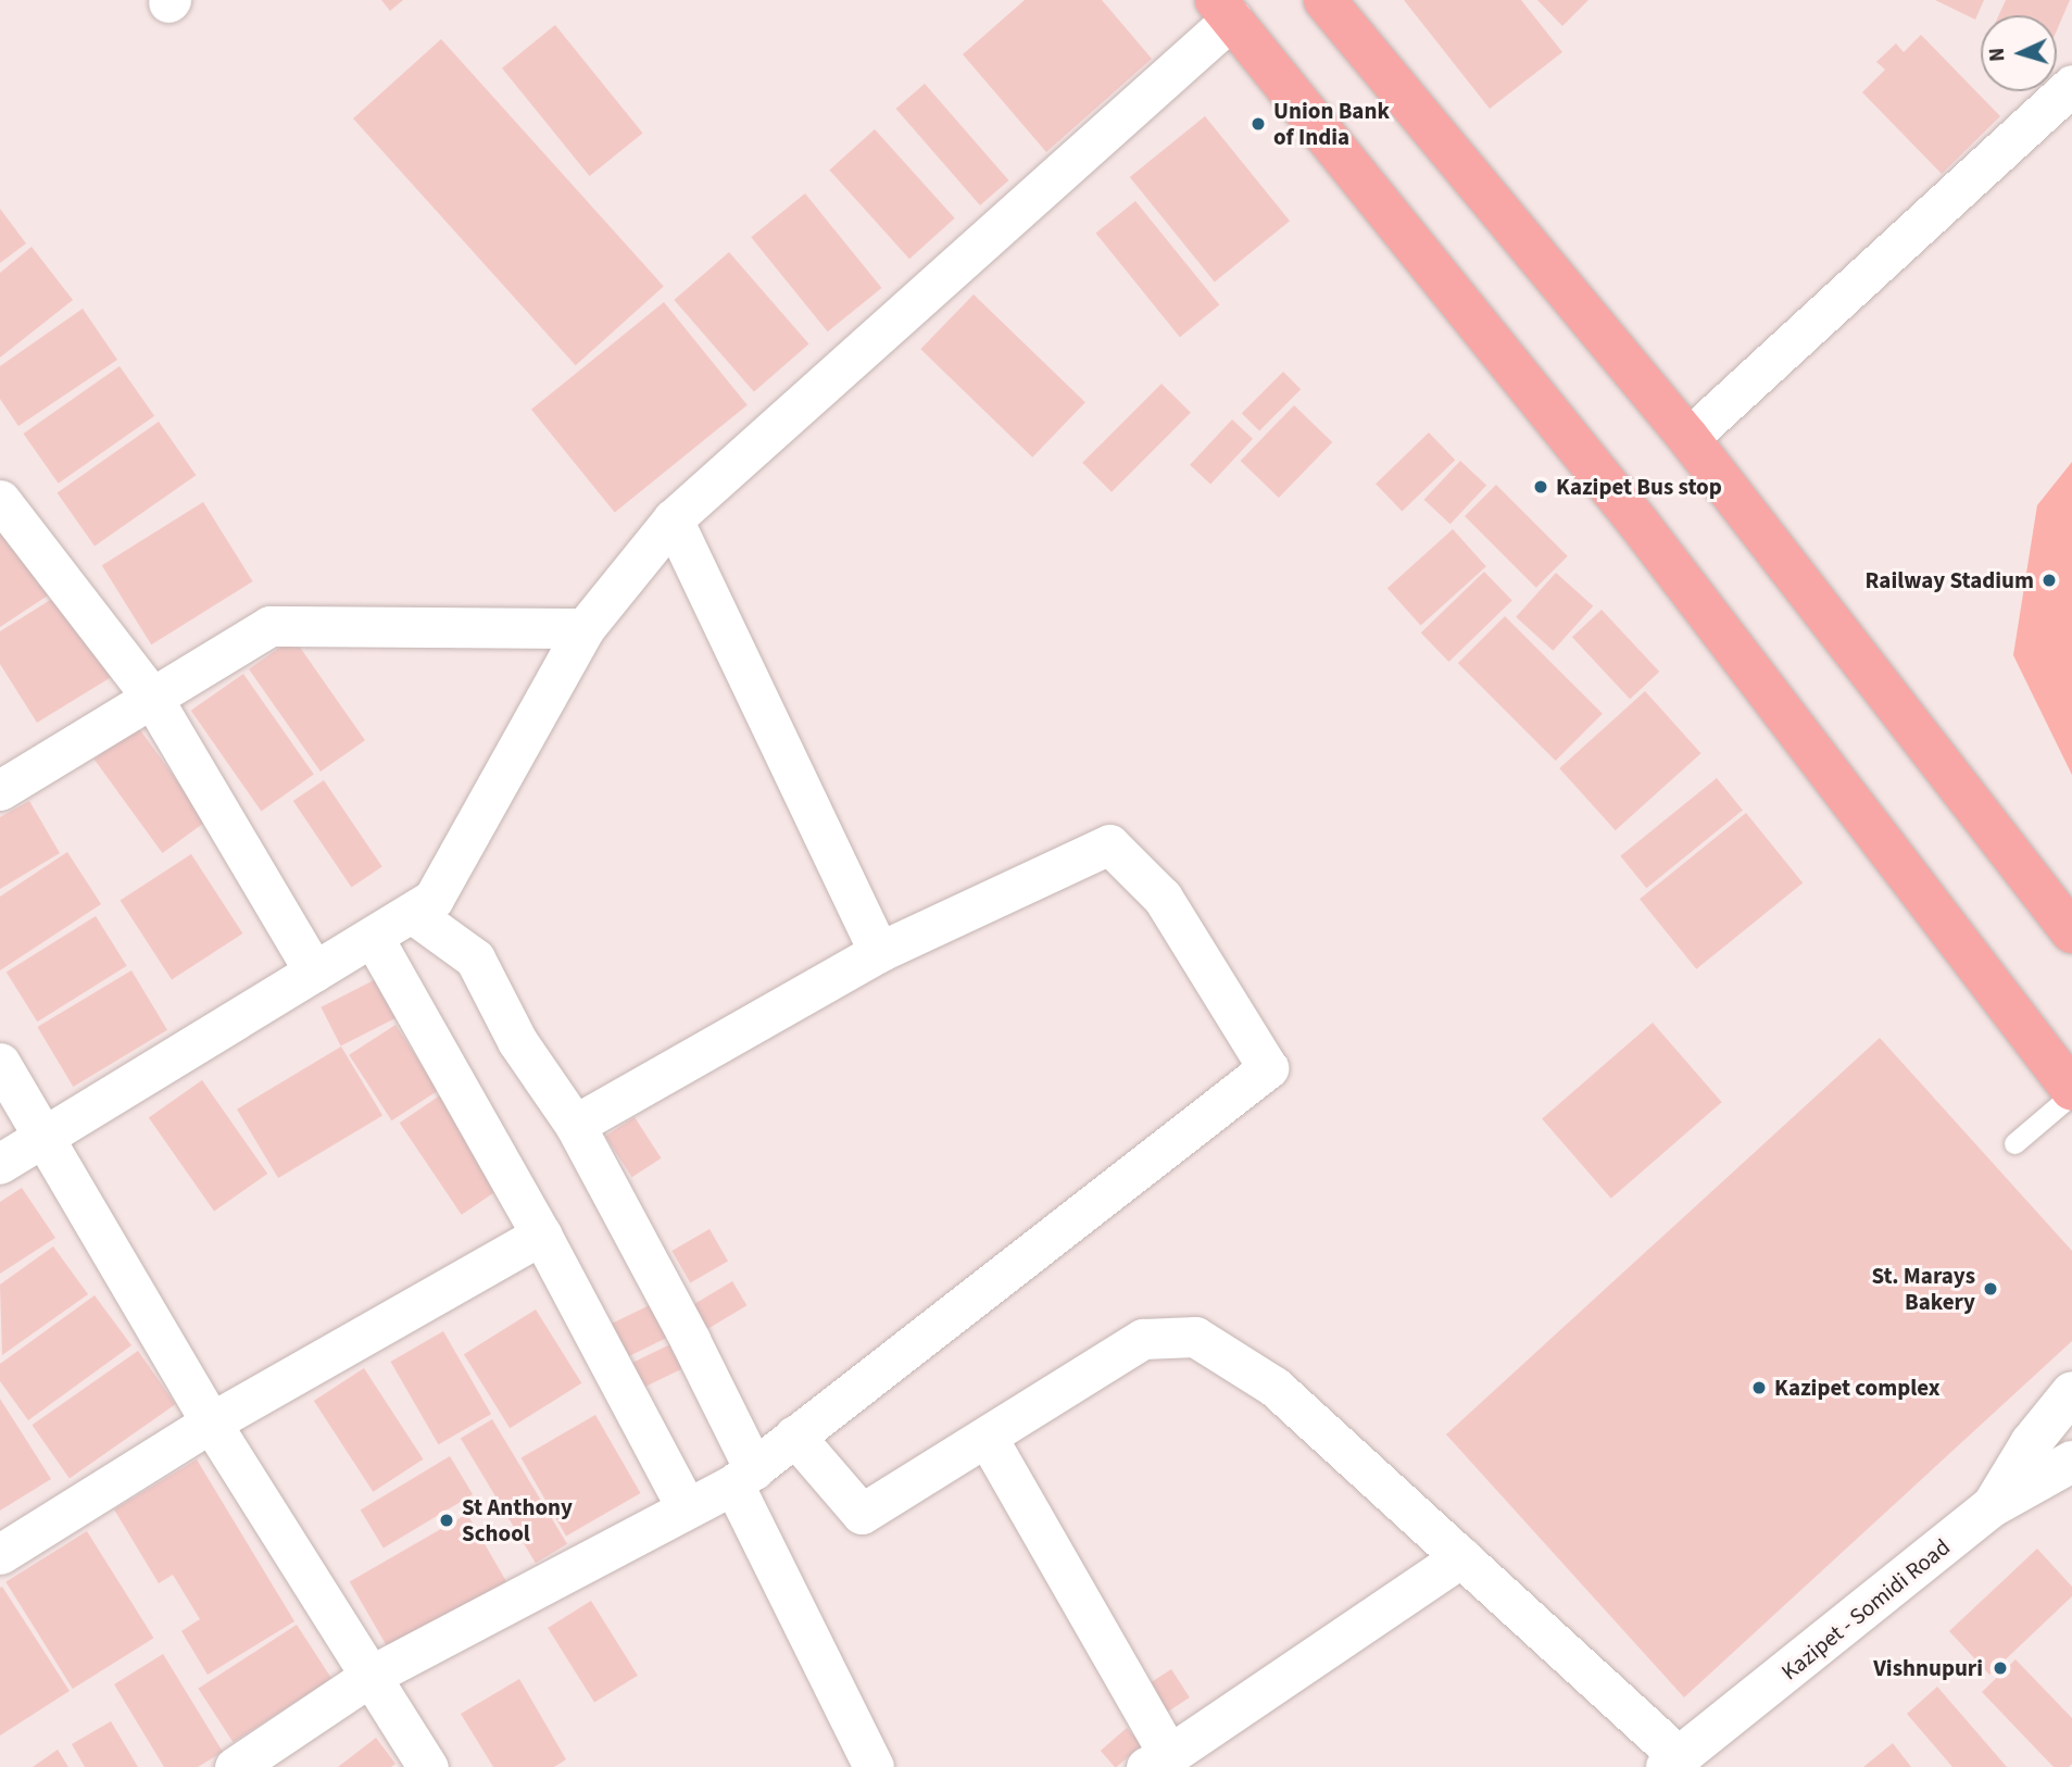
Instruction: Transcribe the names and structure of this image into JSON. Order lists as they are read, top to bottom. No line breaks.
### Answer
{"streets":{"street":["Kazipet - Somidi Road"]},"places":["Union Bank of India","Kazipet Bus stop","Railway Stadium","St. Marays Bakery","Kazipet complex","St Anthony School","Vishnupuri"],"north":"left"}
